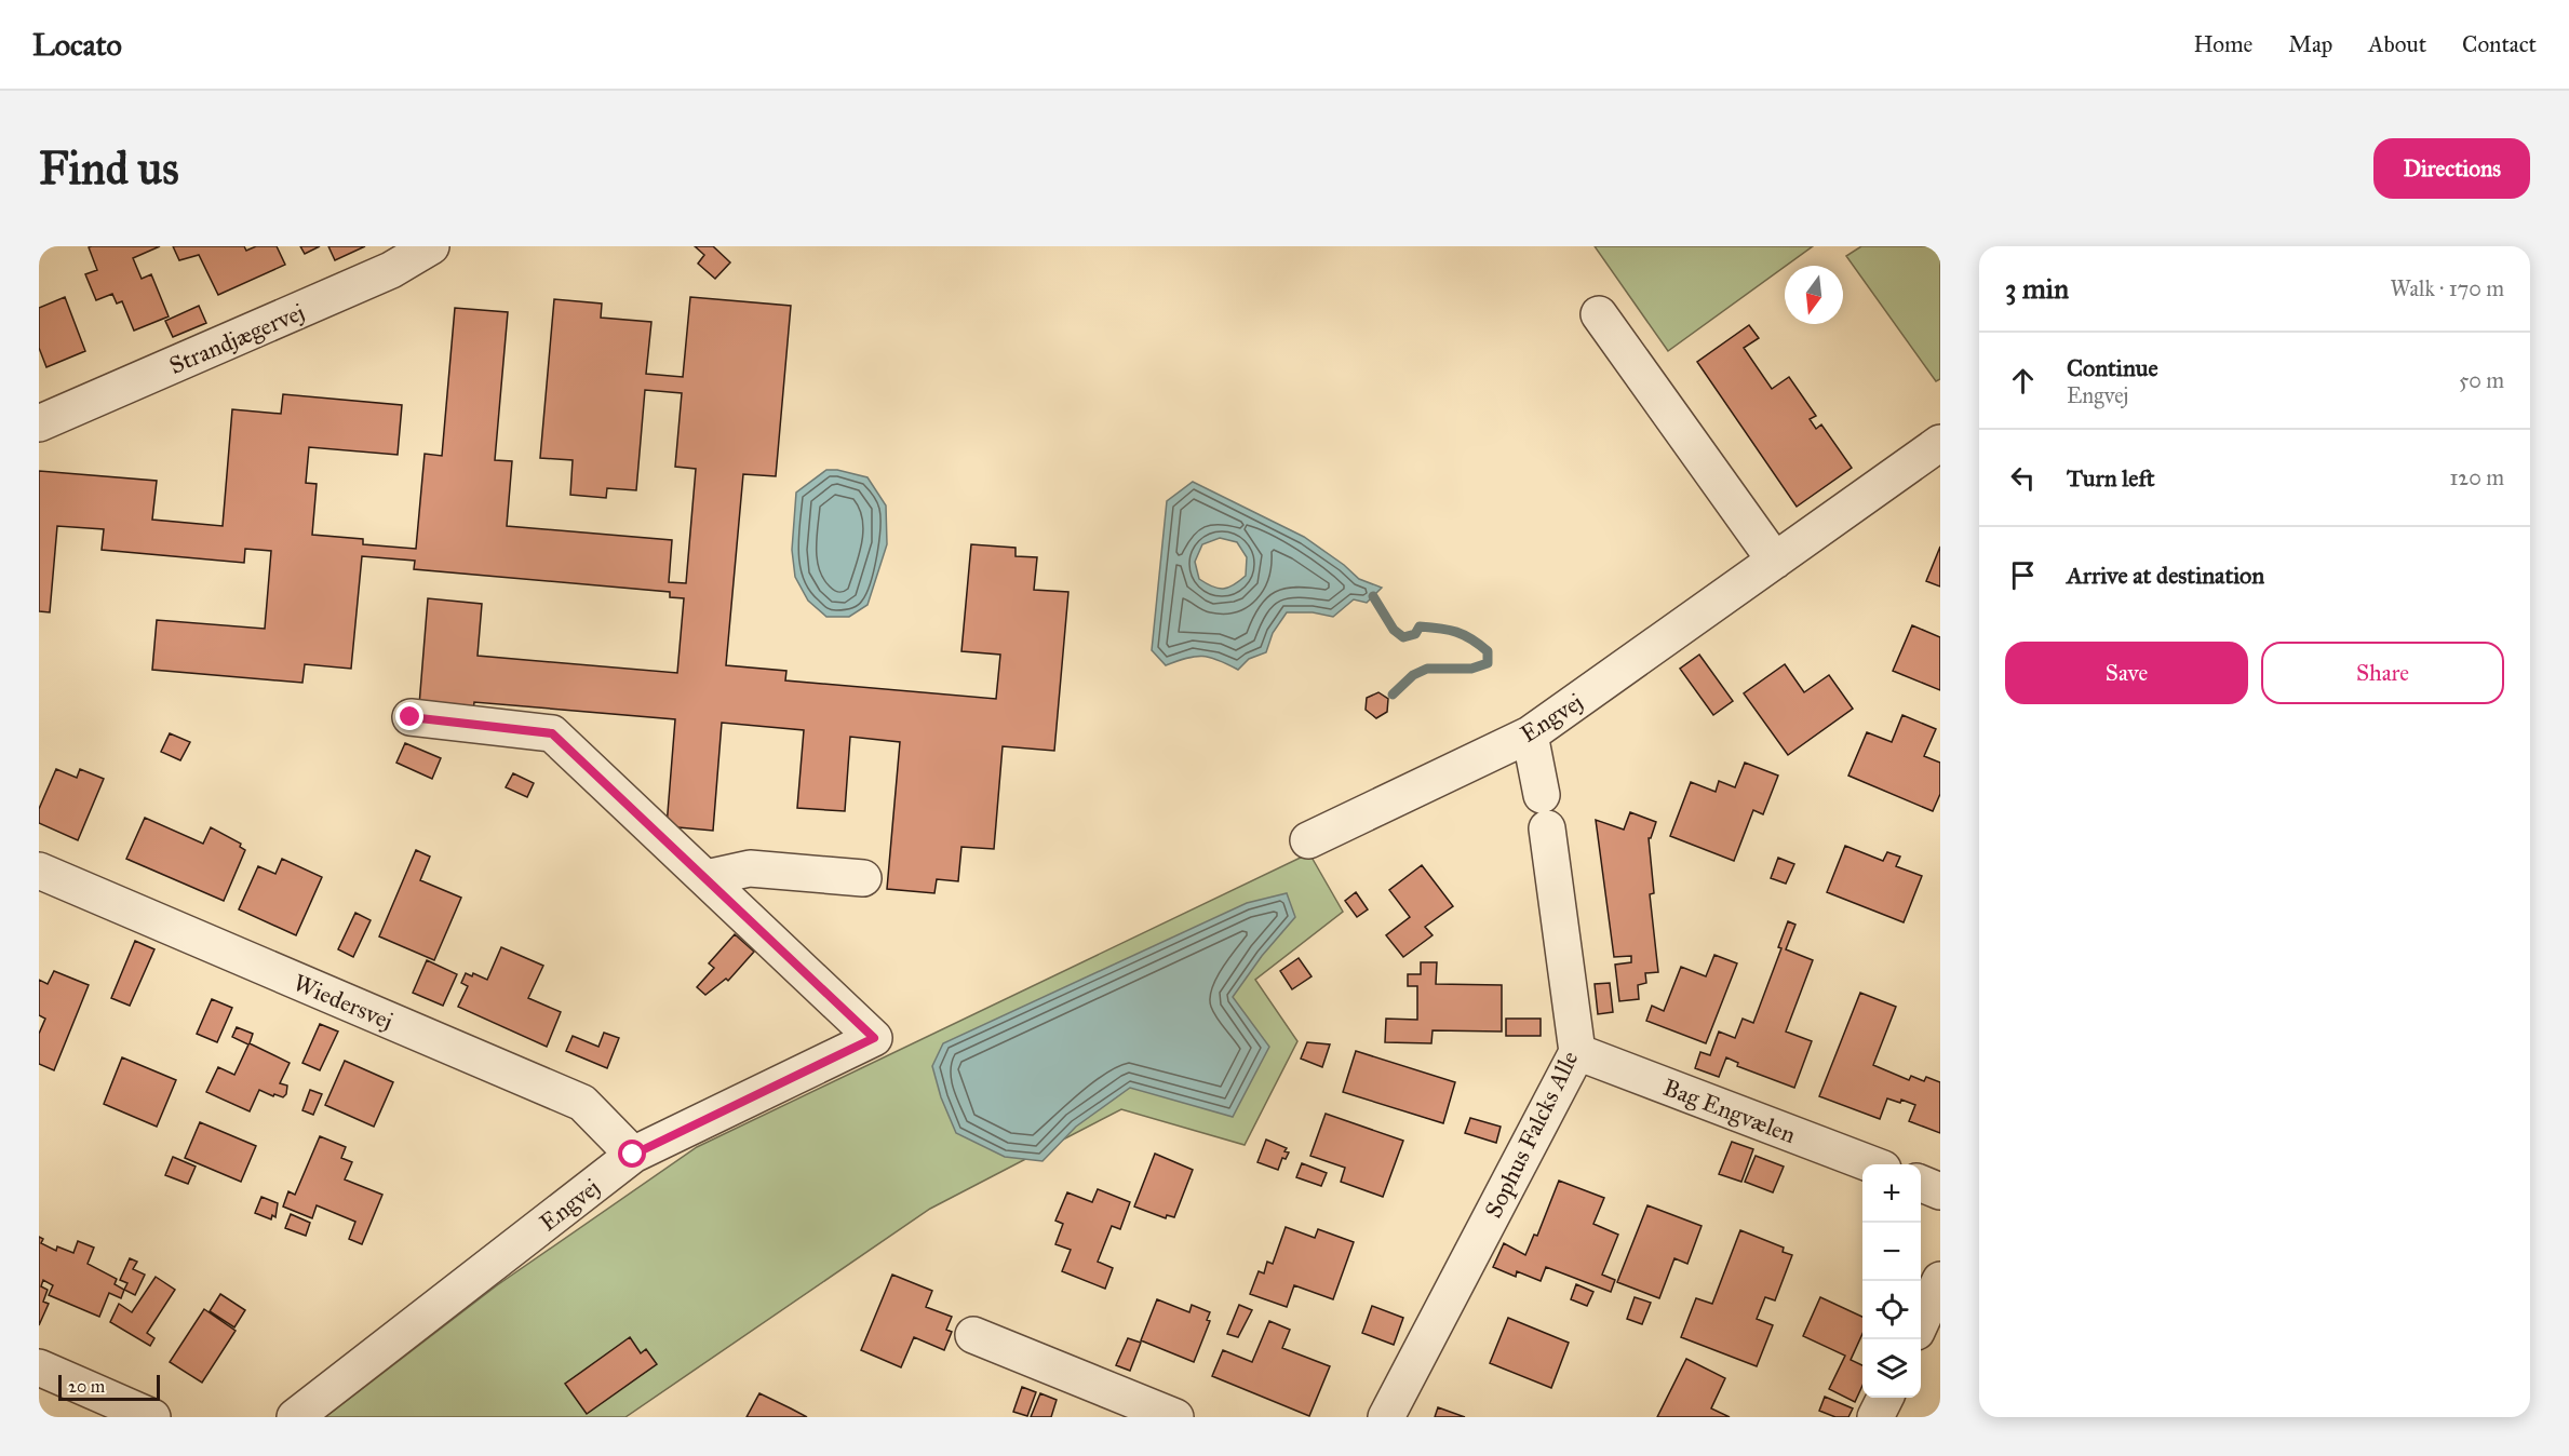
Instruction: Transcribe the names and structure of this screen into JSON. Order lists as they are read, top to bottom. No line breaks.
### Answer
{"streets":{"street":["Strandjægervej","Engvej","Wiedersvej","Bag Engvælen","Sophus Falcks Alle"]},"crossings":[["Engvej","Wiedersvej"],["Engvej","Sophus Falcks Alle"],["Bag Engvælen","Sophus Falcks Alle"]],"scale_bar":"20 m","north":"bottom","page":{"header":"Locato","nav":["Home","Map","About","Contact"],"buttons":["Directions",["Save","Share"]],"title":"Find us","heading":["3 min","Walk · 170 m"],"list":[["Continue","Engvej","50 m"],["Turn left","120 m"],"Arrive at destination"],"map_buttons":["+","−"],"scale":"20 m"}}
